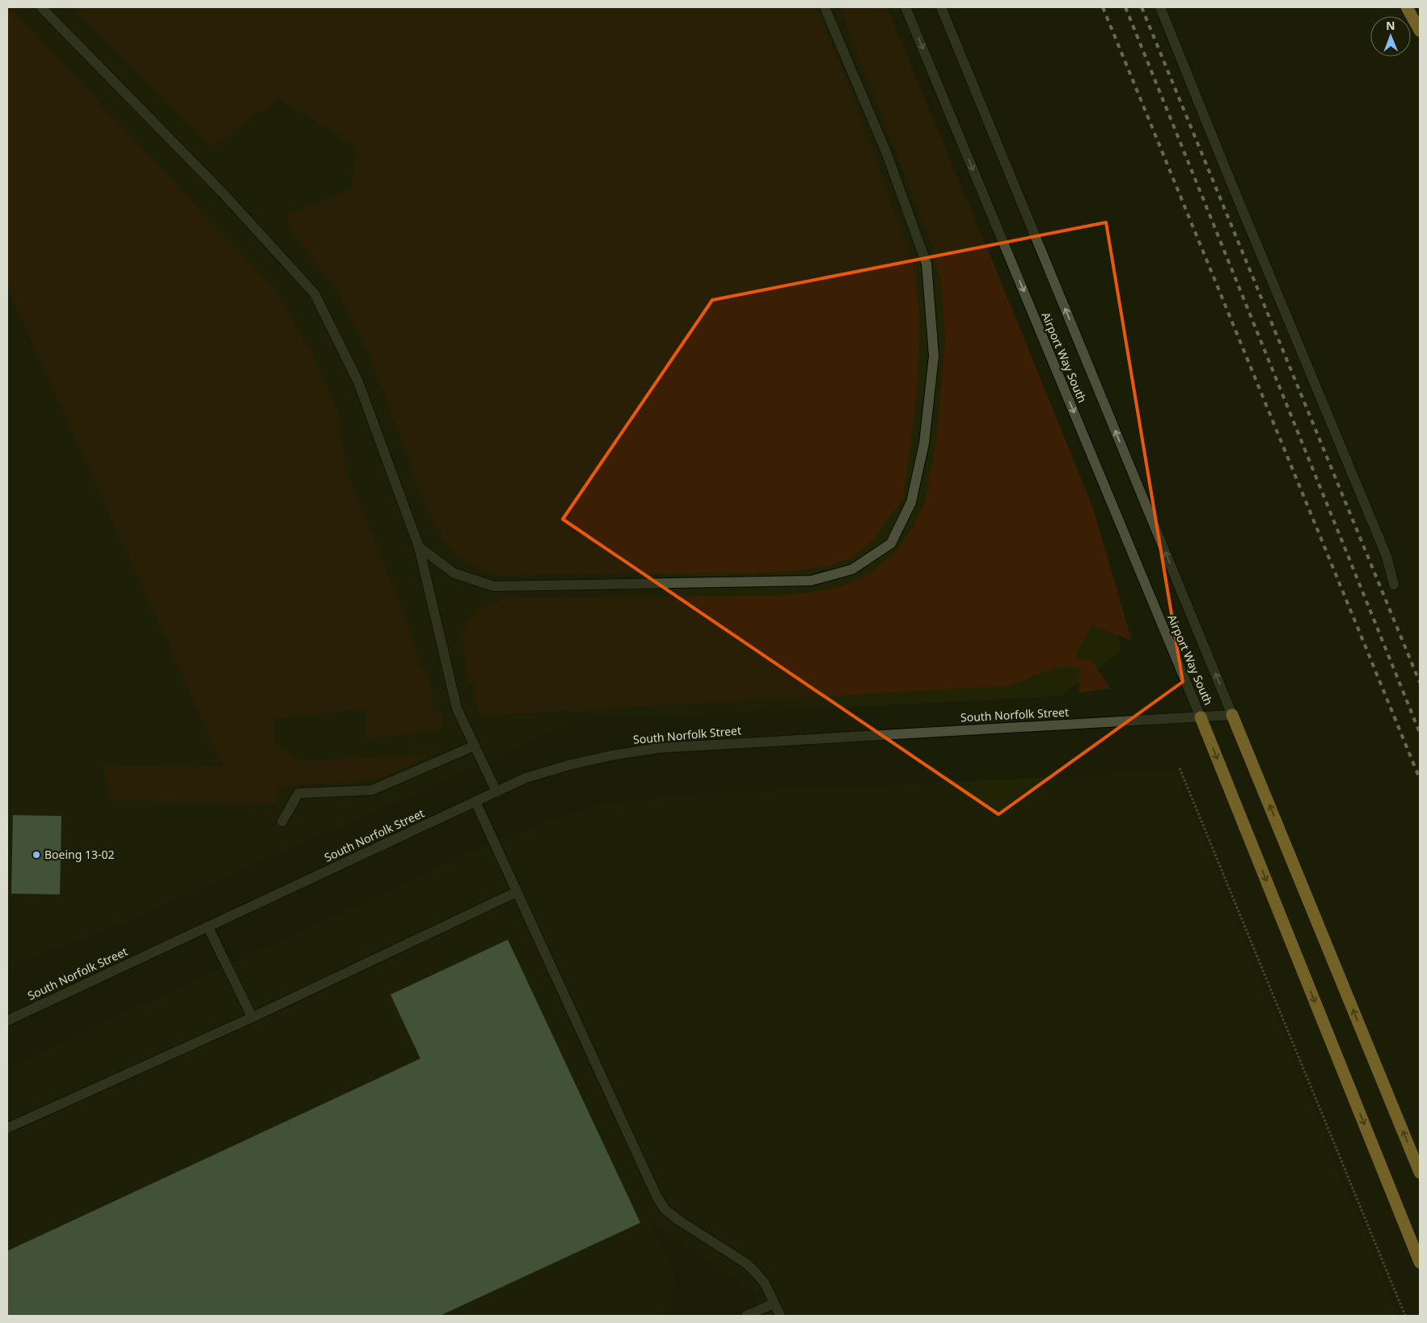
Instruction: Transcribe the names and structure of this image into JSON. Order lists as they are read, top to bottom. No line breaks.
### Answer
{"streets":{"main road":["Airport Way South","South Norfolk Street"]},"crossings":[["Airport Way South","South Norfolk Street"]],"places":["Boeing 13-02"],"north":"top"}
